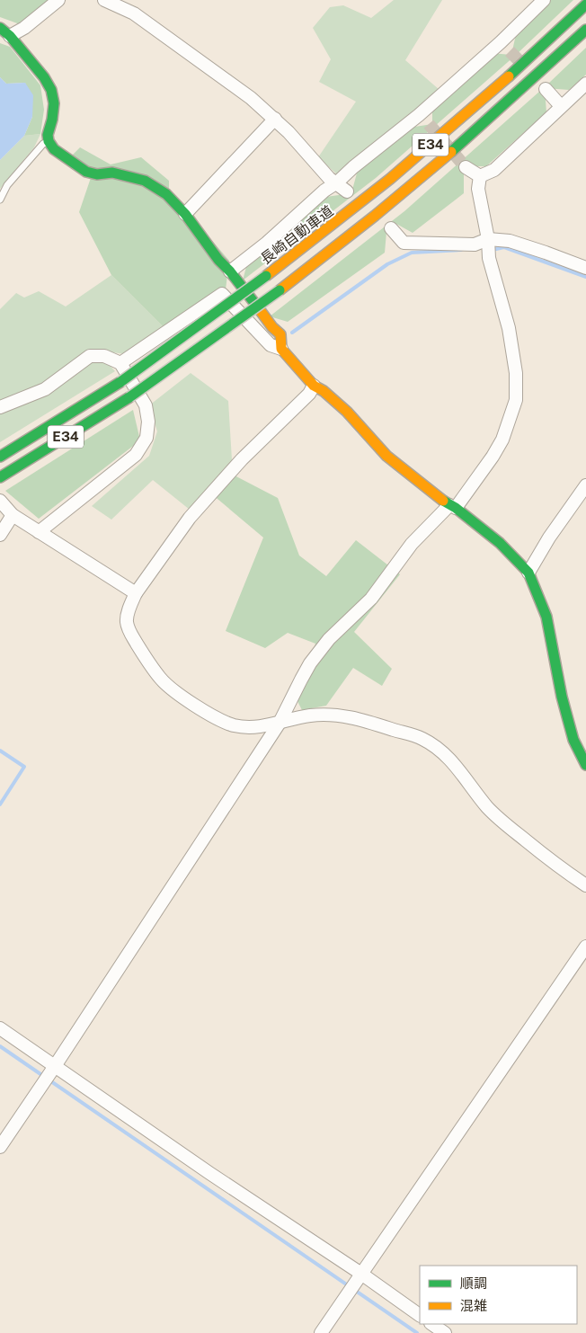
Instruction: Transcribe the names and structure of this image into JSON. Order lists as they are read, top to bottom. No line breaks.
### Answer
{"streets":{"main road":["E34","長崎自動車道"]},"legend":["順調","混雑"]}
